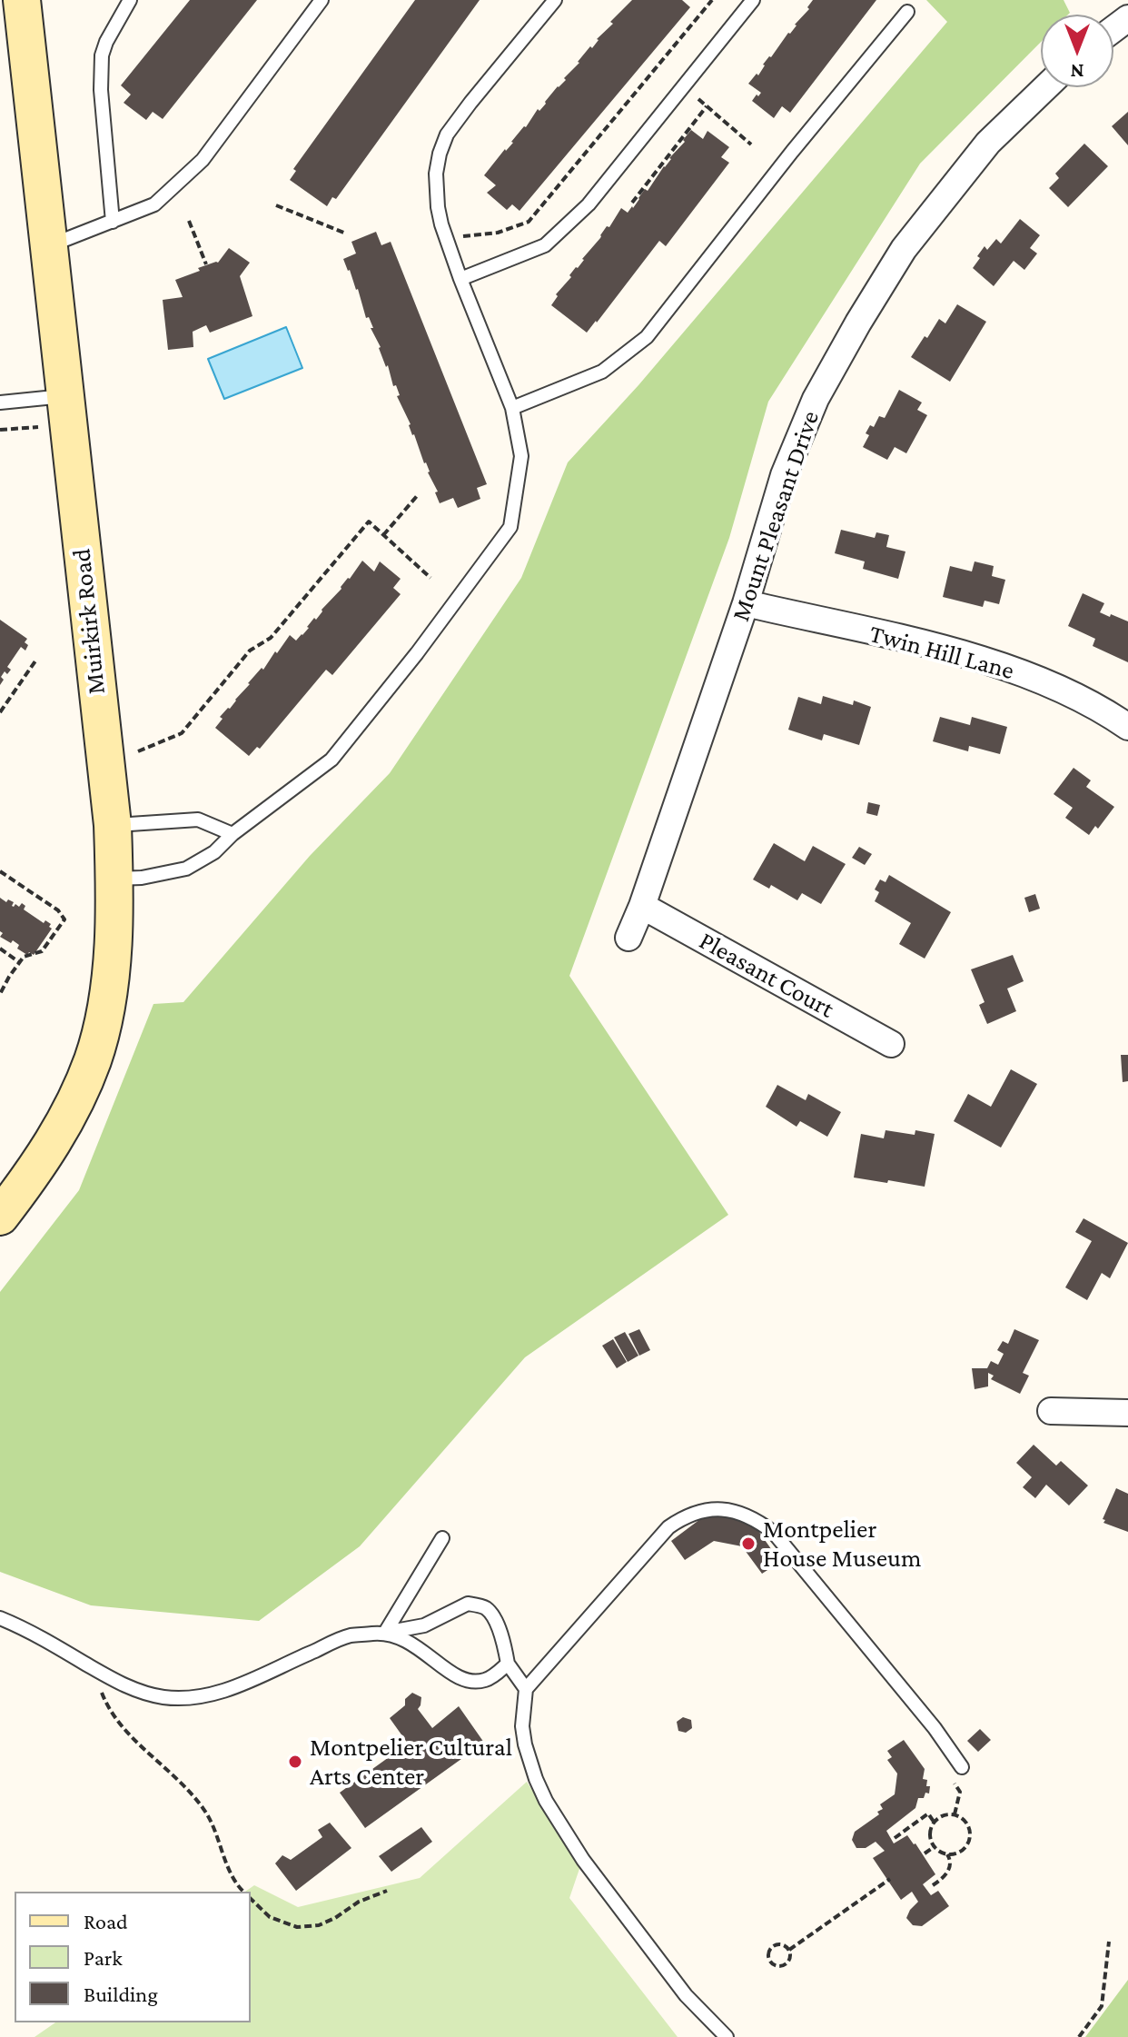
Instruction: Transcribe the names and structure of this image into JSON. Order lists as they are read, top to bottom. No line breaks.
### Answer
{"streets":{"main road":["Muirkirk Road"],"street":["Mount Pleasant Drive","Twin Hill Lane","Pleasant Court"]},"crossings":[["Mount Pleasant Drive","Twin Hill Lane"],["Mount Pleasant Drive","Pleasant Court"]],"places":["Montpelier House Museum","Montpelier Cultural Arts Center"],"legend":["Road","Park","Building"],"north":"bottom"}
